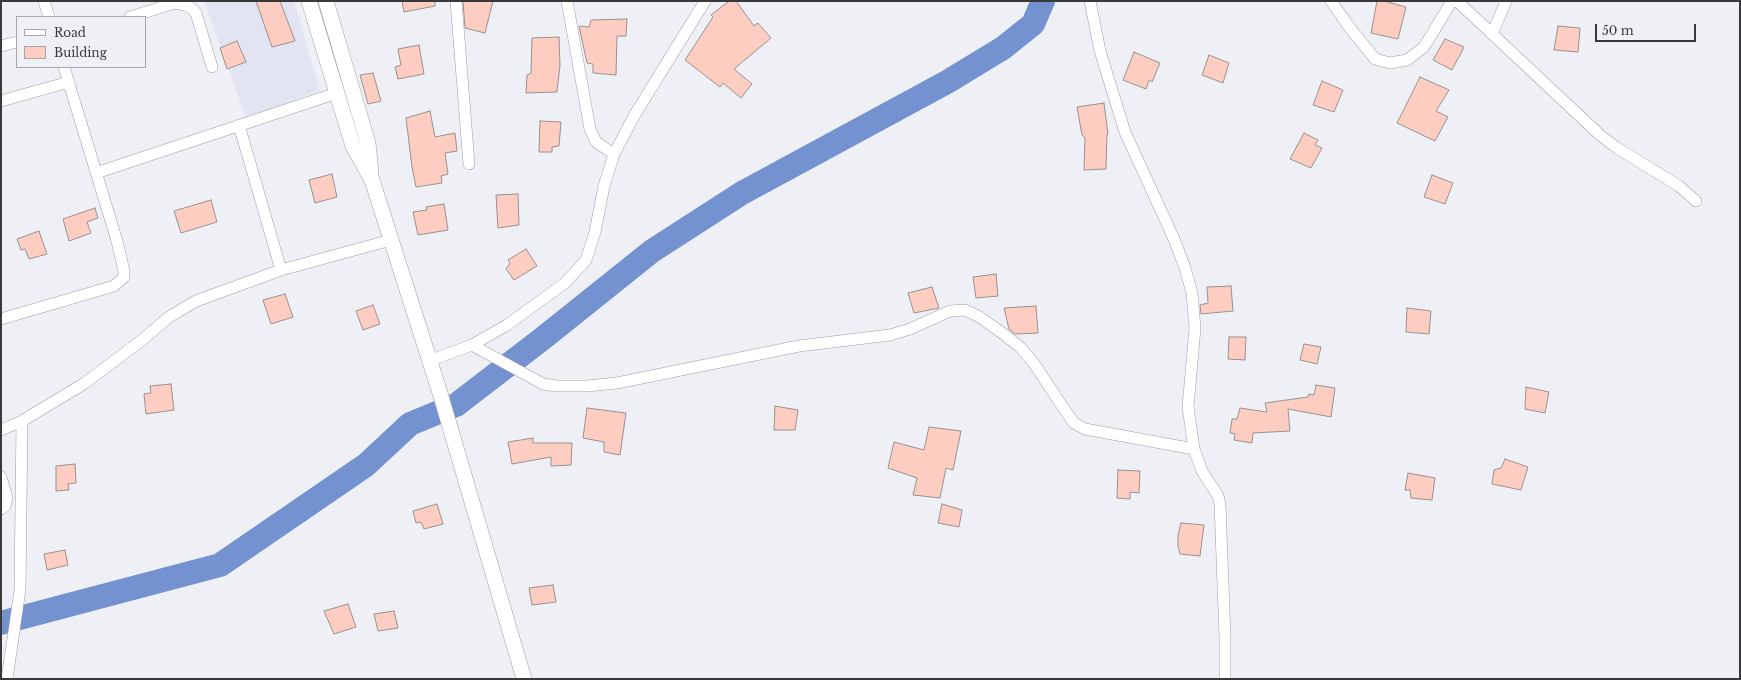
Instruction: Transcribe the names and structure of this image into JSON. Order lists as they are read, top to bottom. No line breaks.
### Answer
{"legend":["Road","Building"],"scale_bar":"50 m"}
